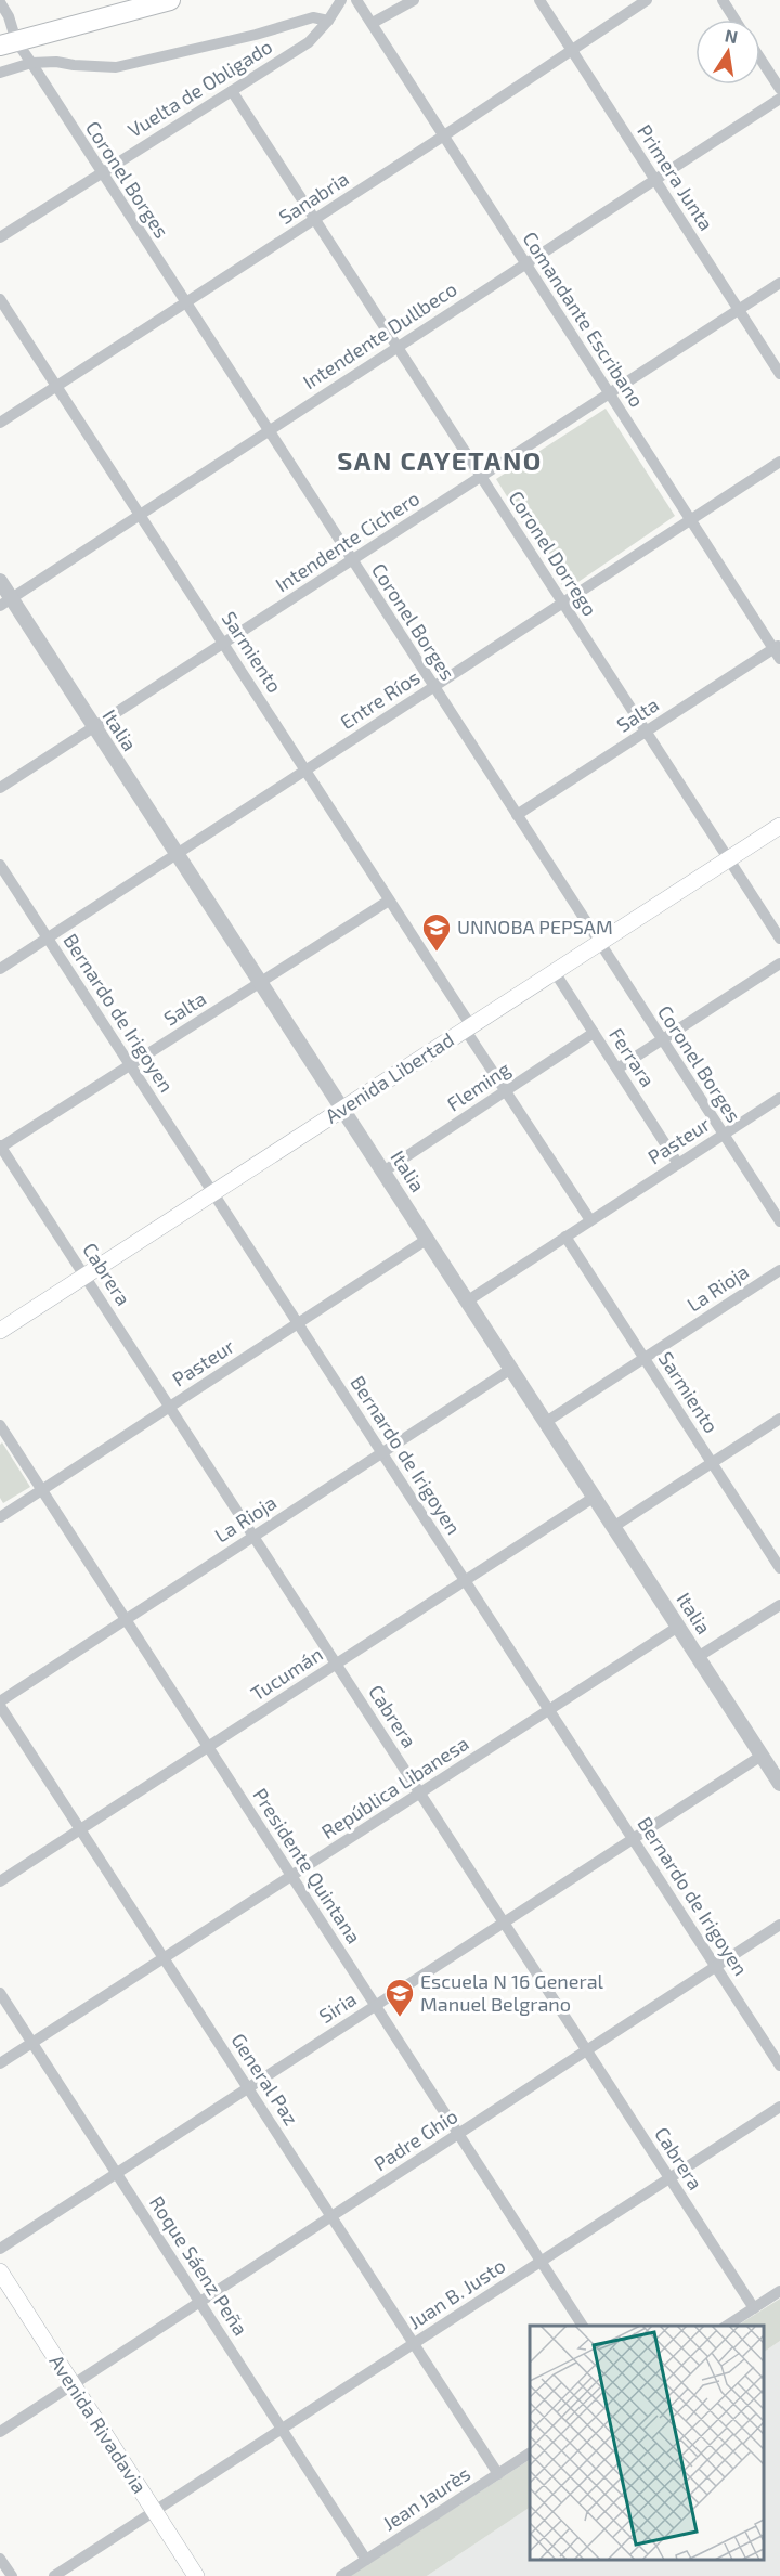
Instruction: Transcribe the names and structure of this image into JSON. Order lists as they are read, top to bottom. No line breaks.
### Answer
{"streets":{"main road":["Avenida Libertad","Avenida Rivadavia"],"street":["Vuelta de Obligado","Primera Junta","Coronel Borges","Sanabria","Comandante Escribano","Intendente Dullbeco","Intendente Cichero","Coronel Dorrego","Sarmiento","Entre Ríos","Salta","Italia","Bernardo de Irigoyen","Ferrara","Fleming","Pasteur","Cabrera","La Rioja","Tucumán","República Libanesa","Presidente Quintana","Siria","General Paz","Padre Ghio","Roque Sáenz Peña","Juan B. Justo","Jean Jaurès"]},"crossings":[["Vuelta de Obligado","Coronel Borges"],["Vuelta de Obligado","Coronel Dorrego"],["Primera Junta","Sanabria"],["Primera Junta","Intendente Dullbeco"],["Primera Junta","Intendente Cichero"],["Coronel Borges","Sanabria"],["Coronel Borges","Intendente Dullbeco"],["Coronel Borges","Intendente Cichero"],["Coronel Borges","Entre Ríos"],["Coronel Borges","Salta"],["Coronel Borges","Avenida Libertad"],["Coronel Borges","Pasteur"],["Sanabria","Comandante Escribano"],["Sanabria","Coronel Dorrego"],["Sanabria","Sarmiento"],["Comandante Escribano","Intendente Dullbeco"],["Comandante Escribano","Intendente Cichero"],["Comandante Escribano","Entre Ríos"],["Comandante Escribano","Salta"],["Intendente Dullbeco","Coronel Dorrego"],["Intendente Dullbeco","Sarmiento"],["Intendente Dullbeco","Italia"],["Intendente Cichero","Coronel Dorrego"],["Intendente Cichero","Sarmiento"],["Intendente Cichero","Italia"],["Coronel Dorrego","Entre Ríos"],["Coronel Dorrego","Salta"],["Coronel Dorrego","Avenida Libertad"],["Sarmiento","Entre Ríos"],["Sarmiento","Salta"],["Sarmiento","Avenida Libertad"],["Sarmiento","Fleming"],["Sarmiento","Pasteur"],["Sarmiento","La Rioja"],["Entre Ríos","Italia"],["Entre Ríos","Bernardo de Irigoyen"],["Salta","Italia"],["Salta","Bernardo de Irigoyen"],["Salta","Cabrera"],["Italia","Avenida Libertad"],["Italia","Fleming"],["Italia","Pasteur"],["Italia","La Rioja"],["Italia","Tucumán"],["Italia","República Libanesa"],["Italia","Siria"],["Bernardo de Irigoyen","Avenida Libertad"],["Bernardo de Irigoyen","Pasteur"],["Bernardo de Irigoyen","La Rioja"],["Bernardo de Irigoyen","Tucumán"],["Bernardo de Irigoyen","República Libanesa"],["Bernardo de Irigoyen","Siria"],["Bernardo de Irigoyen","Padre Ghio"],["Ferrara","Avenida Libertad"],["Ferrara","Fleming"],["Ferrara","Pasteur"],["Avenida Libertad","Cabrera"],["Pasteur","Cabrera"],["Pasteur","Presidente Quintana"],["Cabrera","La Rioja"],["Cabrera","Tucumán"],["Cabrera","República Libanesa"],["Cabrera","Siria"],["Cabrera","Padre Ghio"],["Cabrera","Juan B. Justo"],["La Rioja","Presidente Quintana"],["La Rioja","General Paz"],["Tucumán","Presidente Quintana"],["Tucumán","General Paz"],["República Libanesa","Presidente Quintana"],["República Libanesa","General Paz"],["República Libanesa","Roque Sáenz Peña"],["Presidente Quintana","Siria"],["Presidente Quintana","Padre Ghio"],["Presidente Quintana","Juan B. Justo"],["Siria","General Paz"],["Siria","Roque Sáenz Peña"],["General Paz","Padre Ghio"],["General Paz","Juan B. Justo"],["General Paz","Jean Jaurès"],["Padre Ghio","Roque Sáenz Peña"],["Padre Ghio","Avenida Rivadavia"],["Roque Sáenz Peña","Juan B. Justo"],["Roque Sáenz Peña","Jean Jaurès"],["Juan B. Justo","Avenida Rivadavia"]],"districts":["SAN CAYETANO"],"places":{"school or university":["UNNOBA PEPSAM","Escuela N 16 General Manuel Belgrano"]},"north":"top"}
